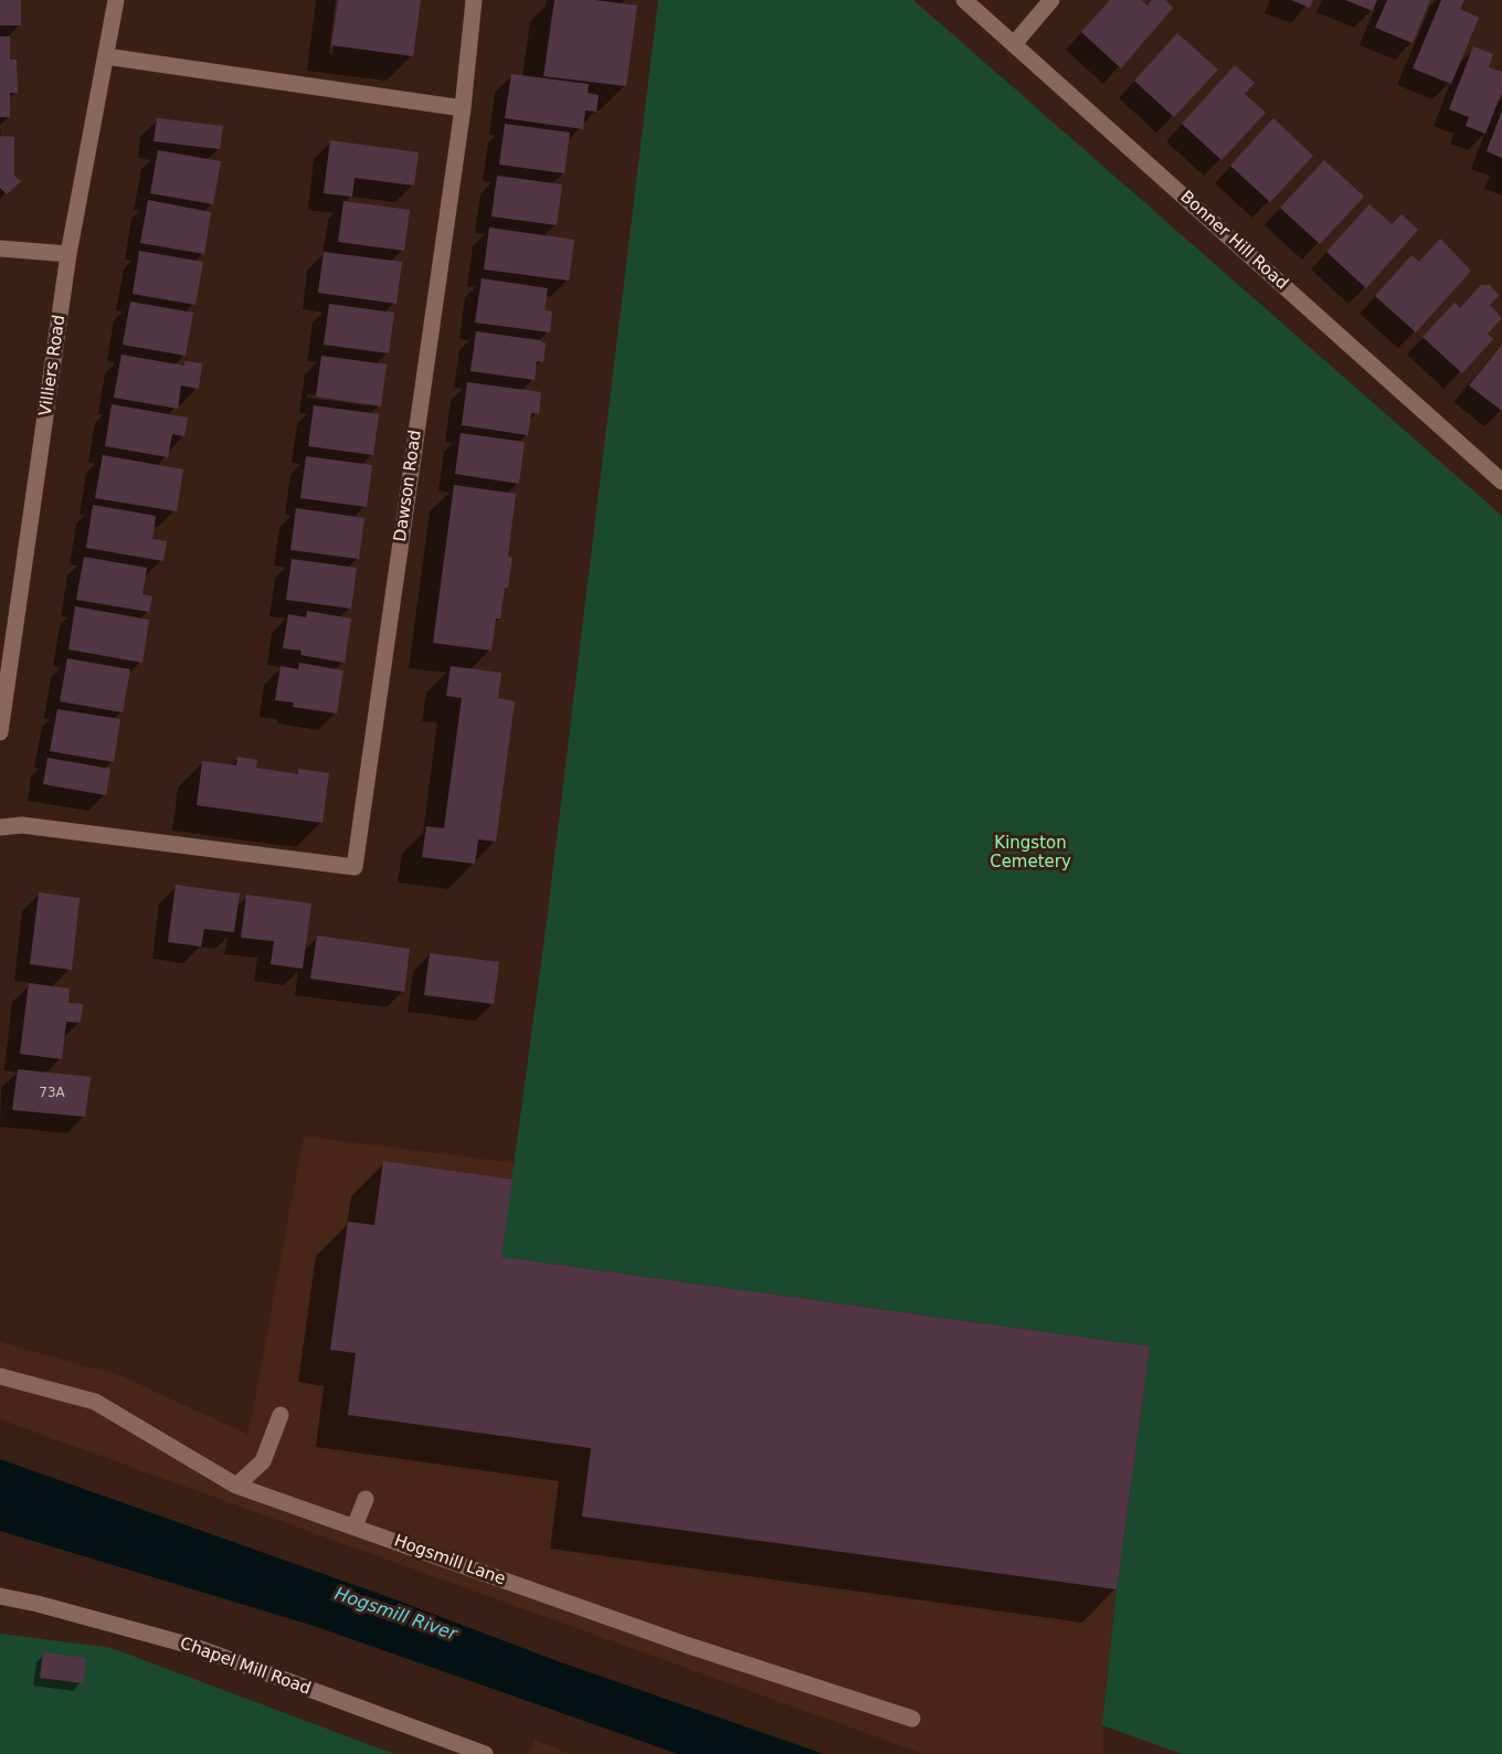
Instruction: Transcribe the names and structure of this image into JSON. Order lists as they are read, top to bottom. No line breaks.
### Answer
{"streets":{"street":["Bonner Hill Road","Villiers Road","Dawson Road","Hogsmill Lane","Chapel Mill Road"]},"water":["Hogsmill River"],"parks":["Kingston Cemetery"],"house_numbers":["73A"]}
